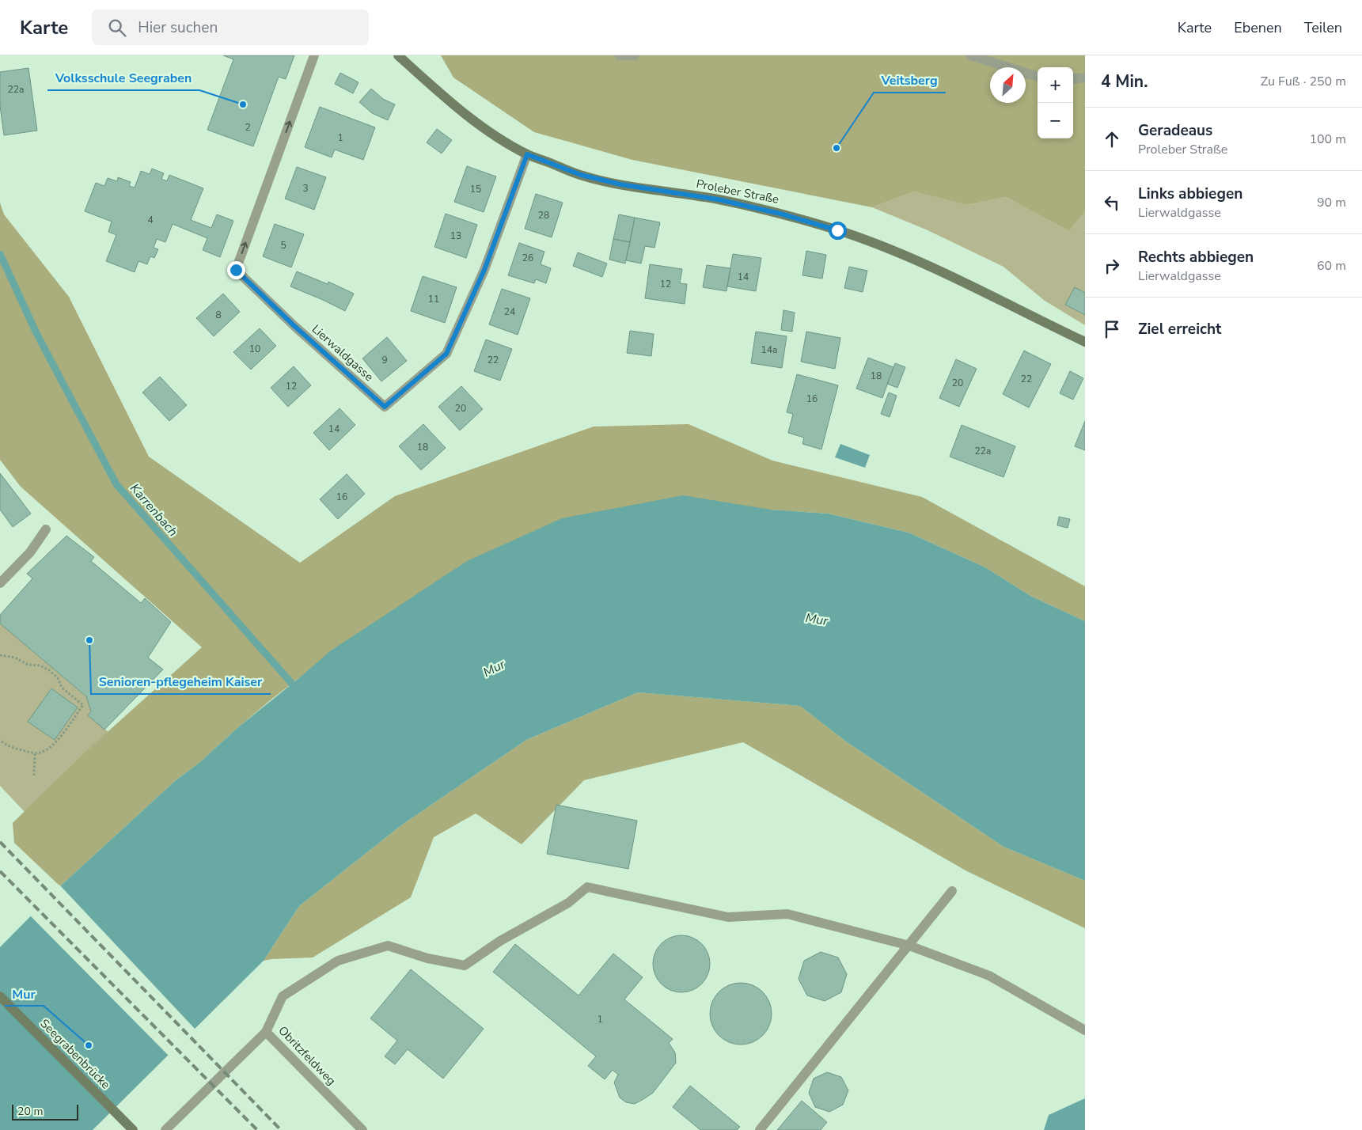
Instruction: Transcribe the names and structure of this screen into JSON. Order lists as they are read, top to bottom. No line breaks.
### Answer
{"streets":{"main road":["Proleber Straße","Seegrabenbrücke"],"street":["Lierwaldgasse","Obritzfeldweg"]},"crossings":[["Proleber Straße","Lierwaldgasse"]],"water":["Karrenbach","Mur"],"places":["Volksschule Seegraben","Veitsberg","Senioren-pflegeheim Kaiser","Mur"],"house_numbers":["22a","2","1","3","15","28","4","13","5","26","14","12","11","24","8","10","14a","9","22","18","22","20","12","16","20","14","18","22a","16","1"],"scale_bar":"20 m","north":"top right","page":{"header":"Karte","search":"Hier suchen","nav":["Karte","Ebenen","Teilen"],"heading":["4 Min.","Zu Fuß · 250 m"],"map_buttons":["+","−"],"list":[["Geradeaus","Proleber Straße","100 m"],["Links abbiegen","Lierwaldgasse","90 m"],["Rechts abbiegen","Lierwaldgasse","60 m"],"Ziel erreicht"],"scale":"20 m"}}
